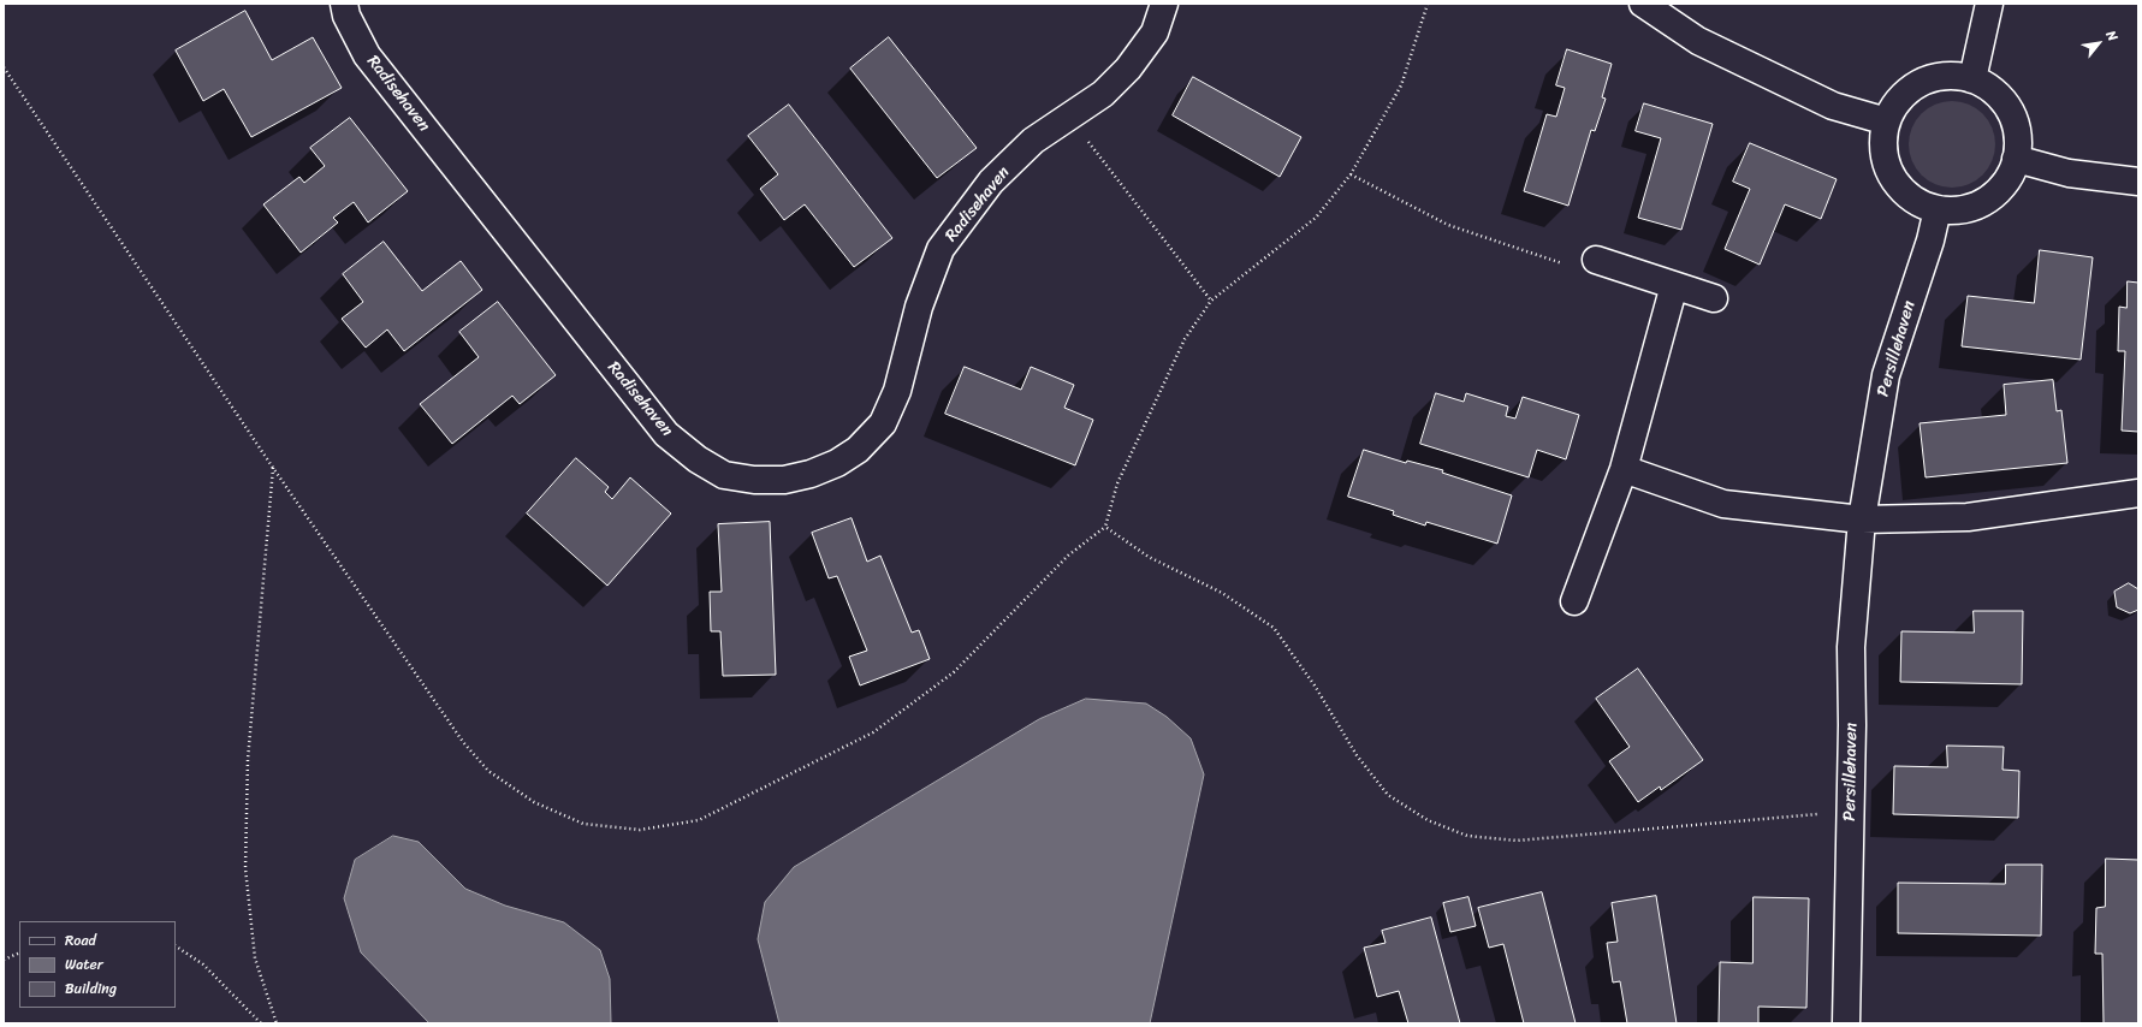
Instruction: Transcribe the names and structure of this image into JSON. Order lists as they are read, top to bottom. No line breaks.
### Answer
{"streets":{"street":["Radisehaven","Persillehaven"]},"legend":["Road","Water","Building"],"north":"top right"}
